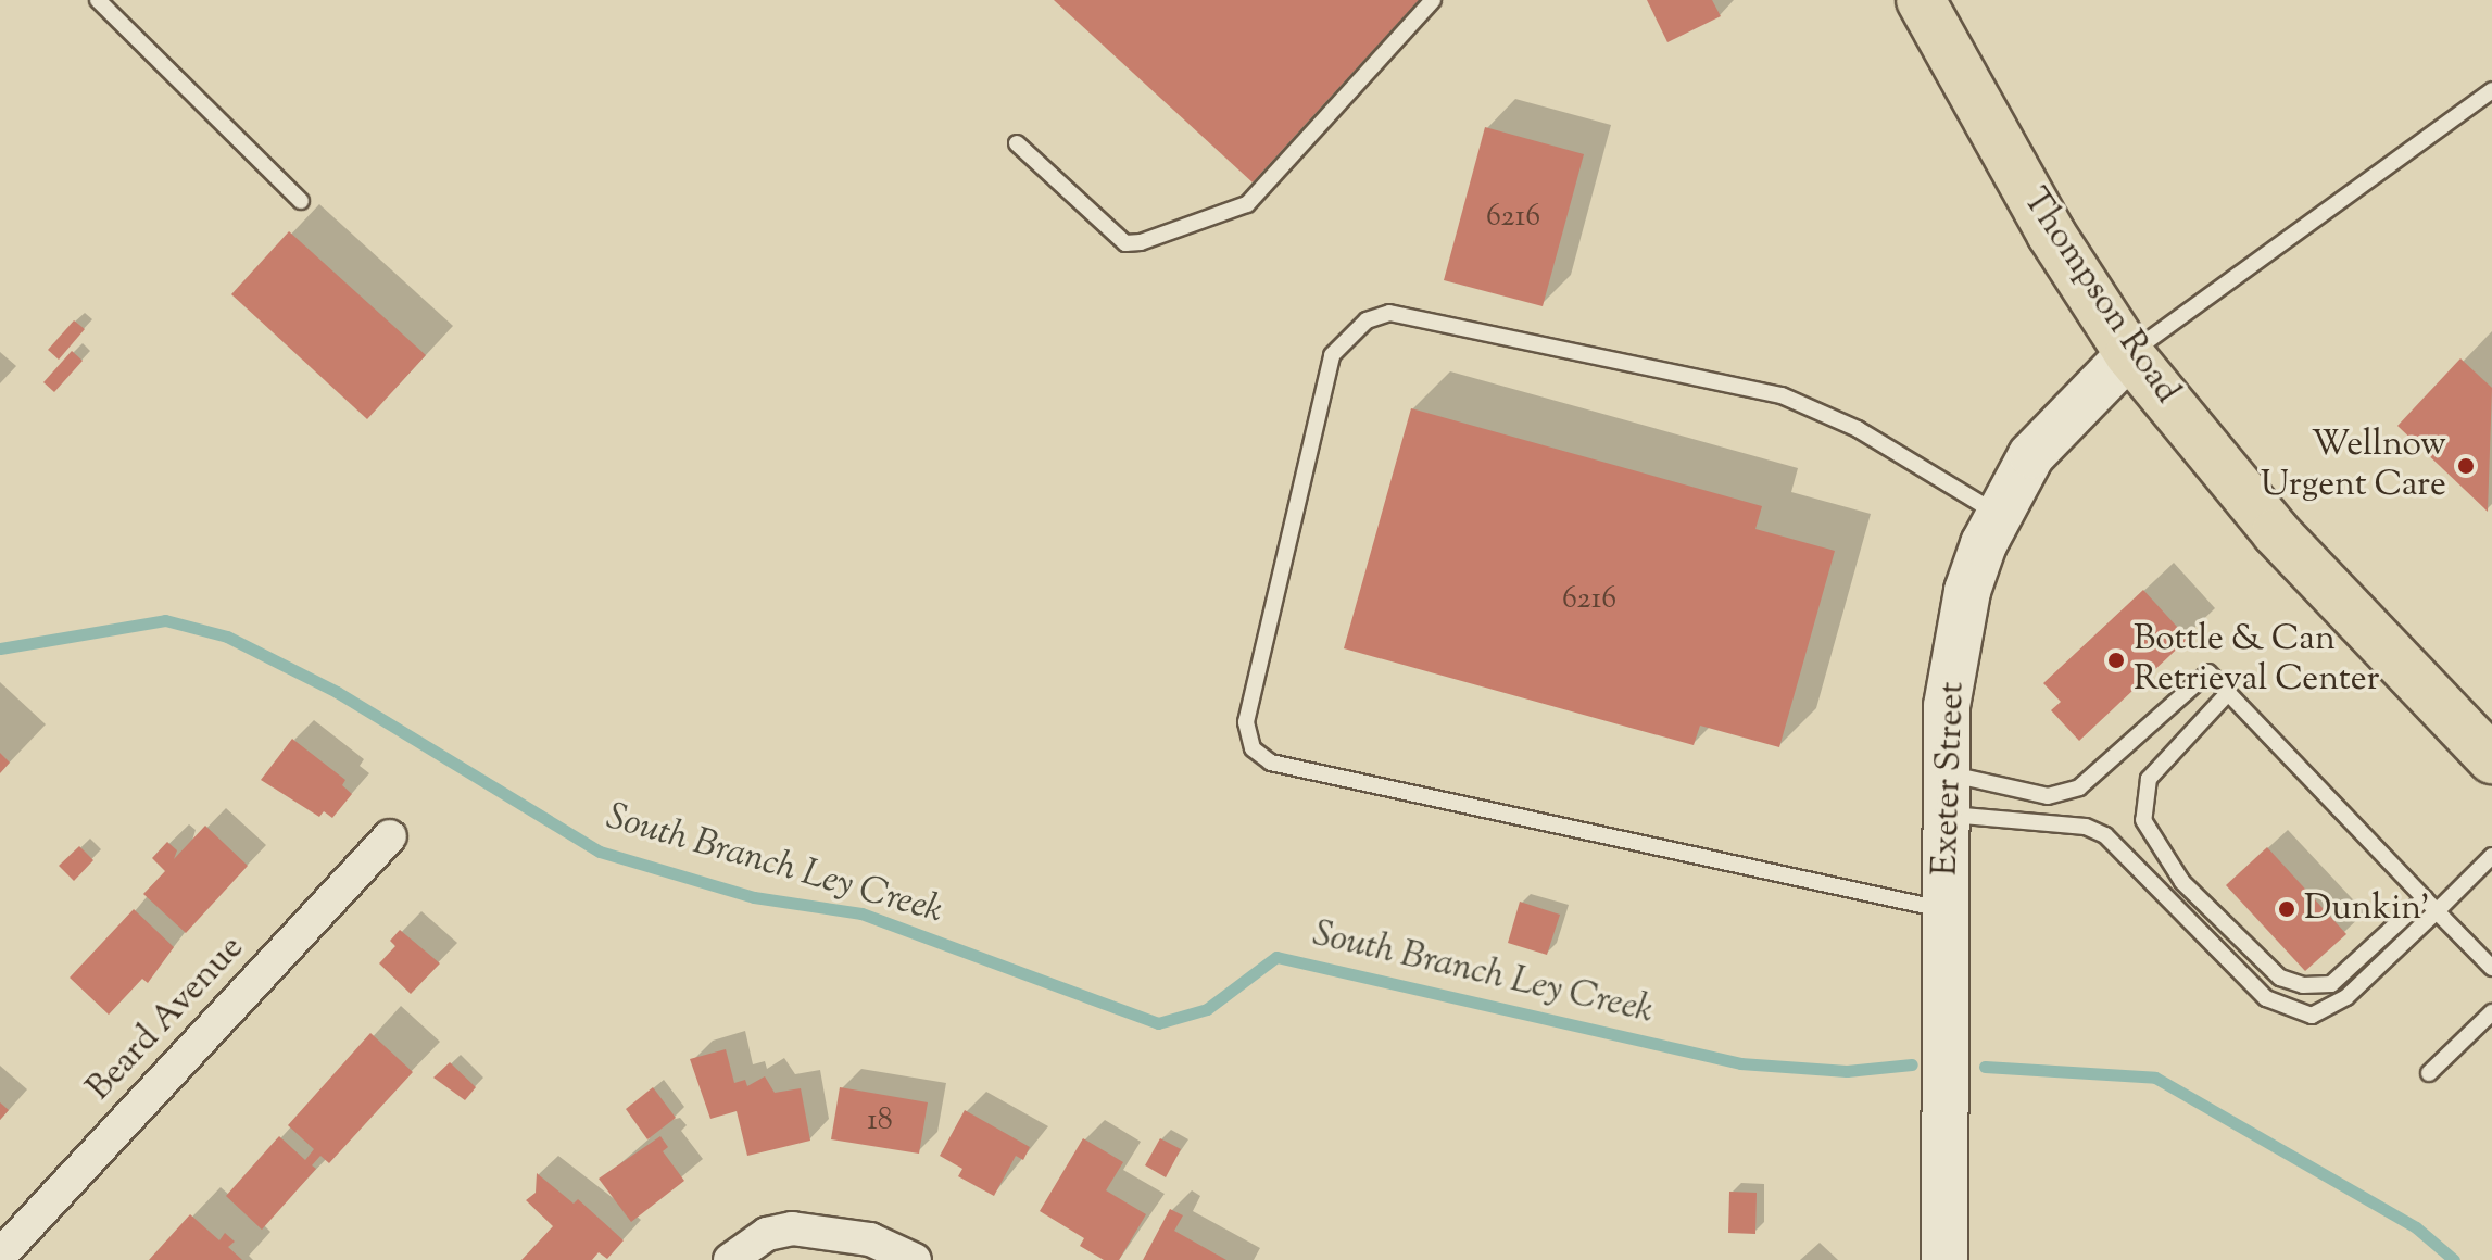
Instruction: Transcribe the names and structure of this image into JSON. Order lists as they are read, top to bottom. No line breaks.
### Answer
{"streets":{"main road":["Thompson Road"],"street":["Exeter Street","Beard Avenue"]},"crossings":[["Thompson Road","Exeter Street"]],"water":["South Branch Ley Creek"],"places":["Wellnow Urgent Care","Bottle & Can Retrieval Center","Dunkin'"],"house_numbers":["6216","6216","18"]}
